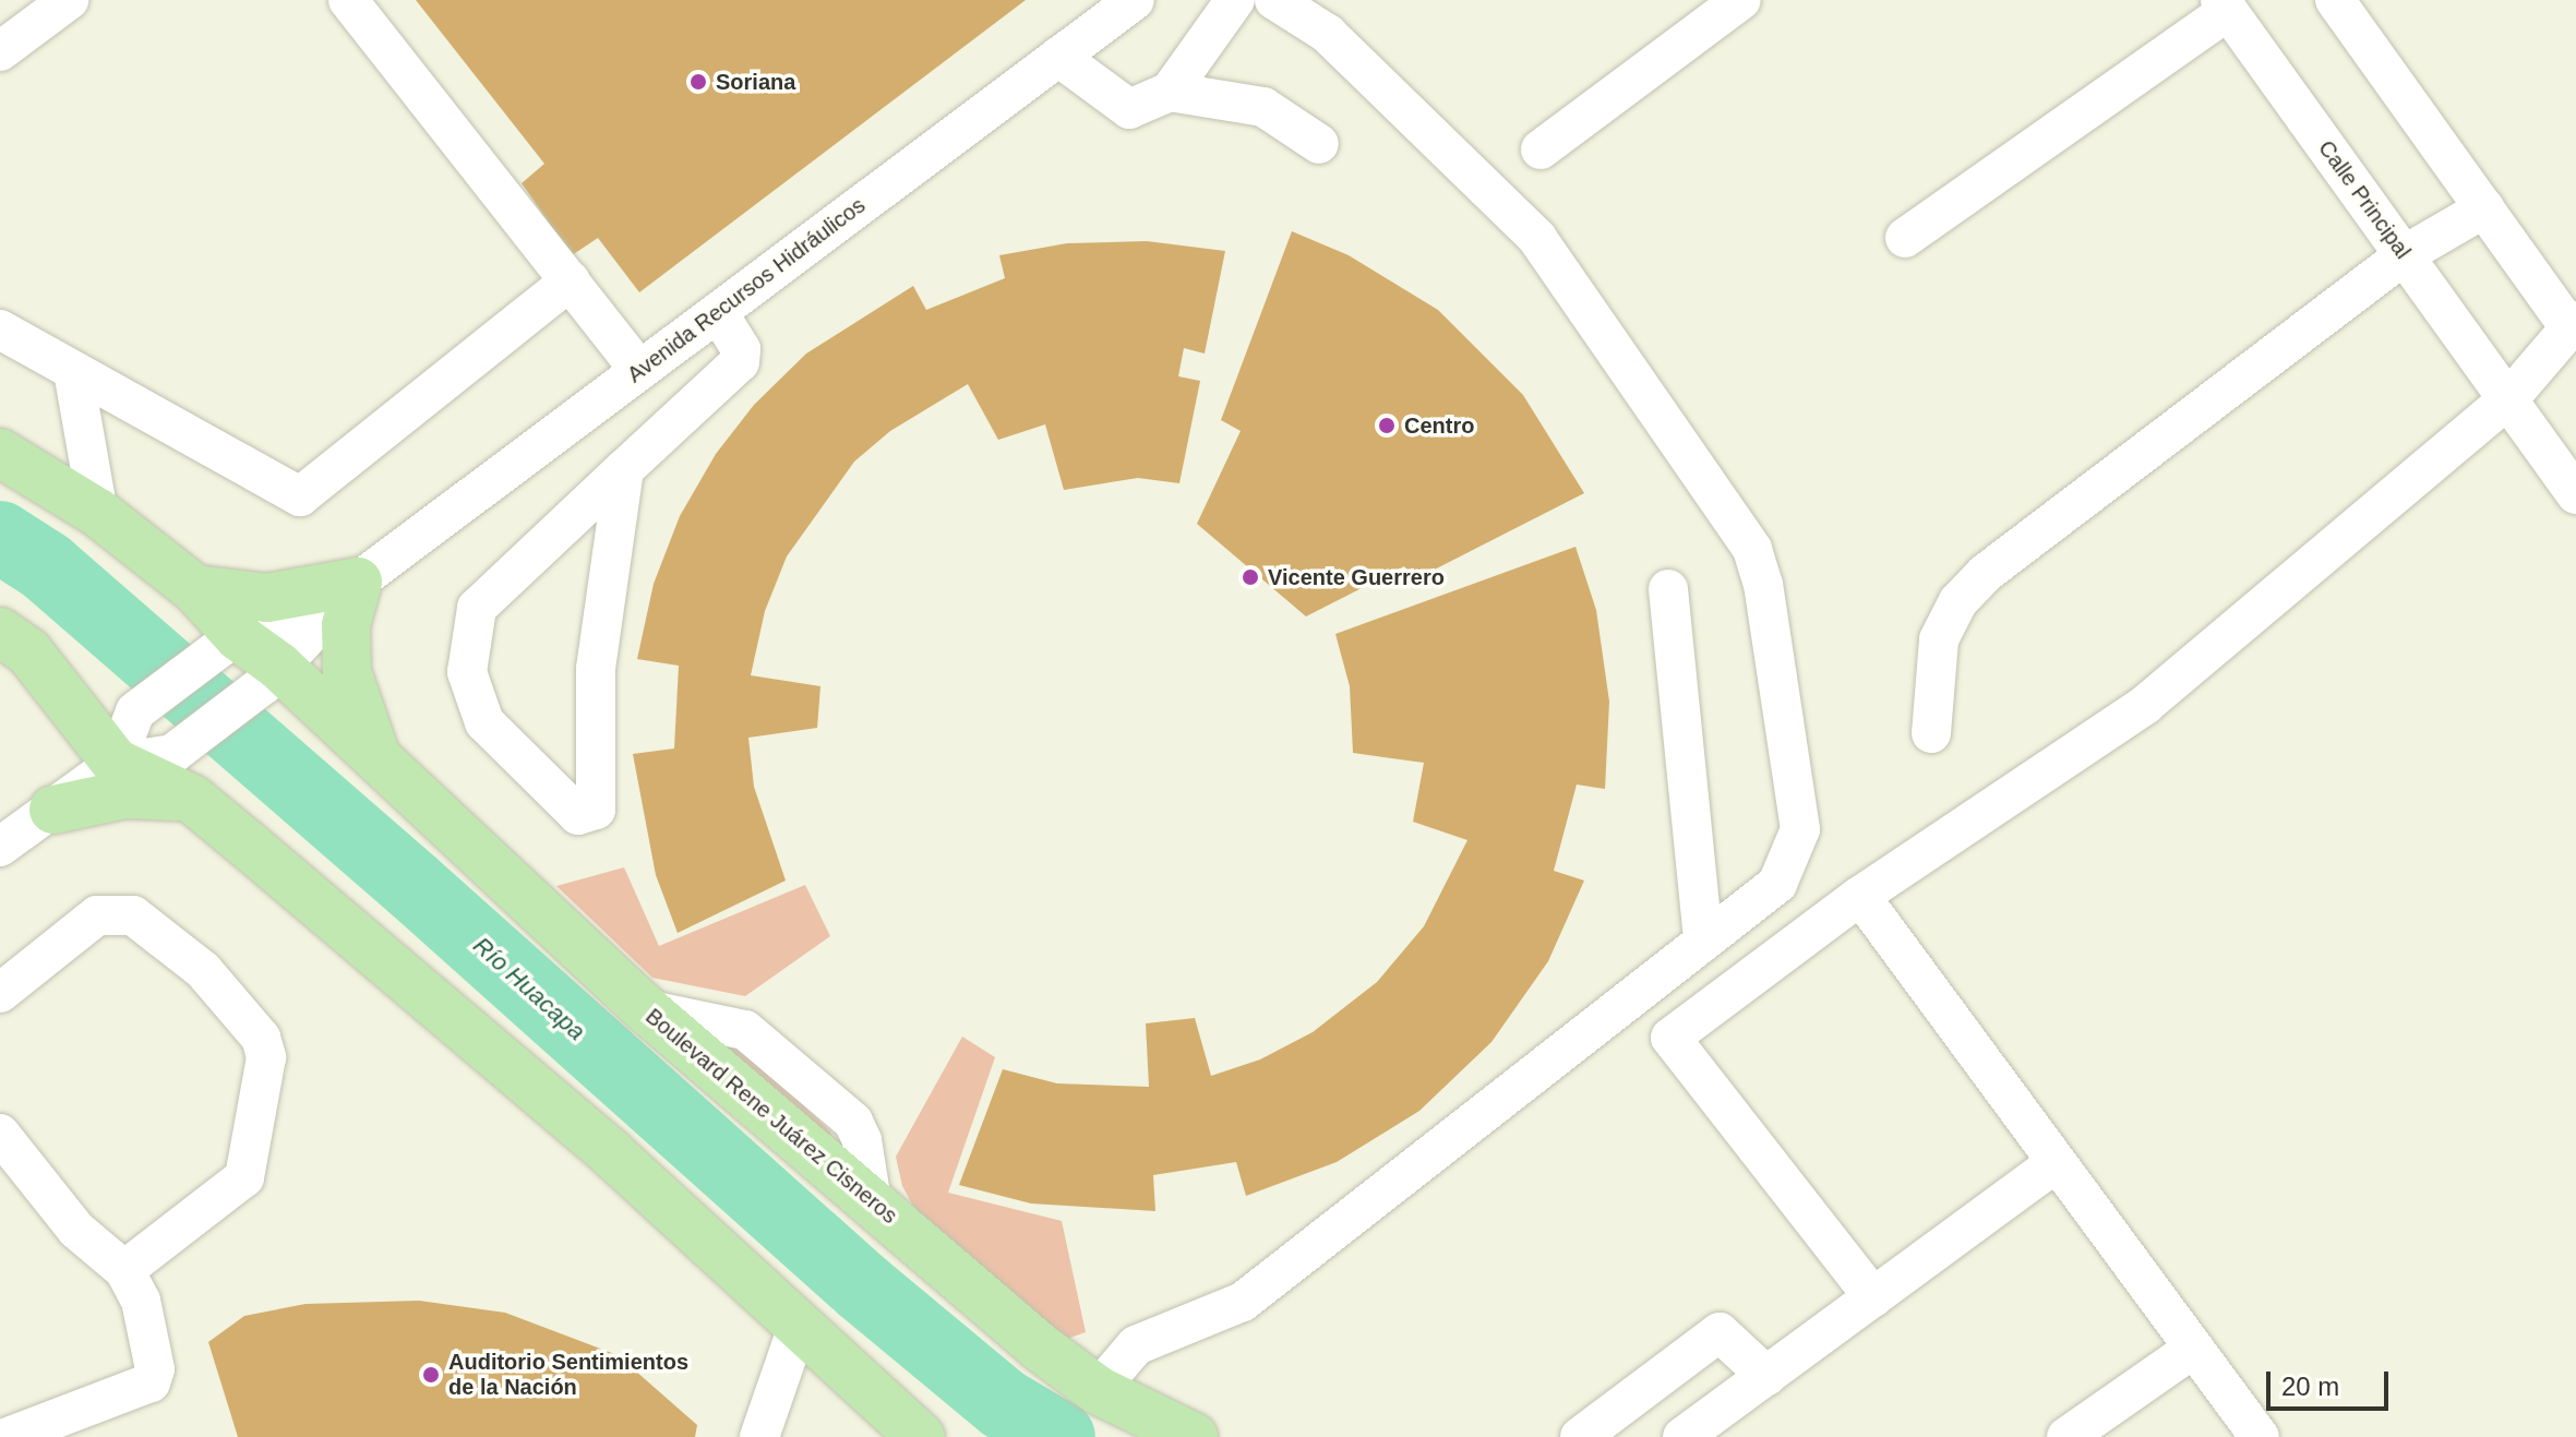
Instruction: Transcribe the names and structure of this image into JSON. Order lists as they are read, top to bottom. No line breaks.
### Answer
{"streets":{"main road":["Boulevard Rene Juárez Cisneros"],"street":["Calle Principal","Avenida Recursos Hidráulicos"]},"crossings":[["Avenida Recursos Hidráulicos","Boulevard Rene Juárez Cisneros"]],"water":["Río Huacapa"],"places":["Soriana","Centro","Vicente Guerrero","Auditorio Sentimientos de la Nación"],"scale_bar":"20 m"}
